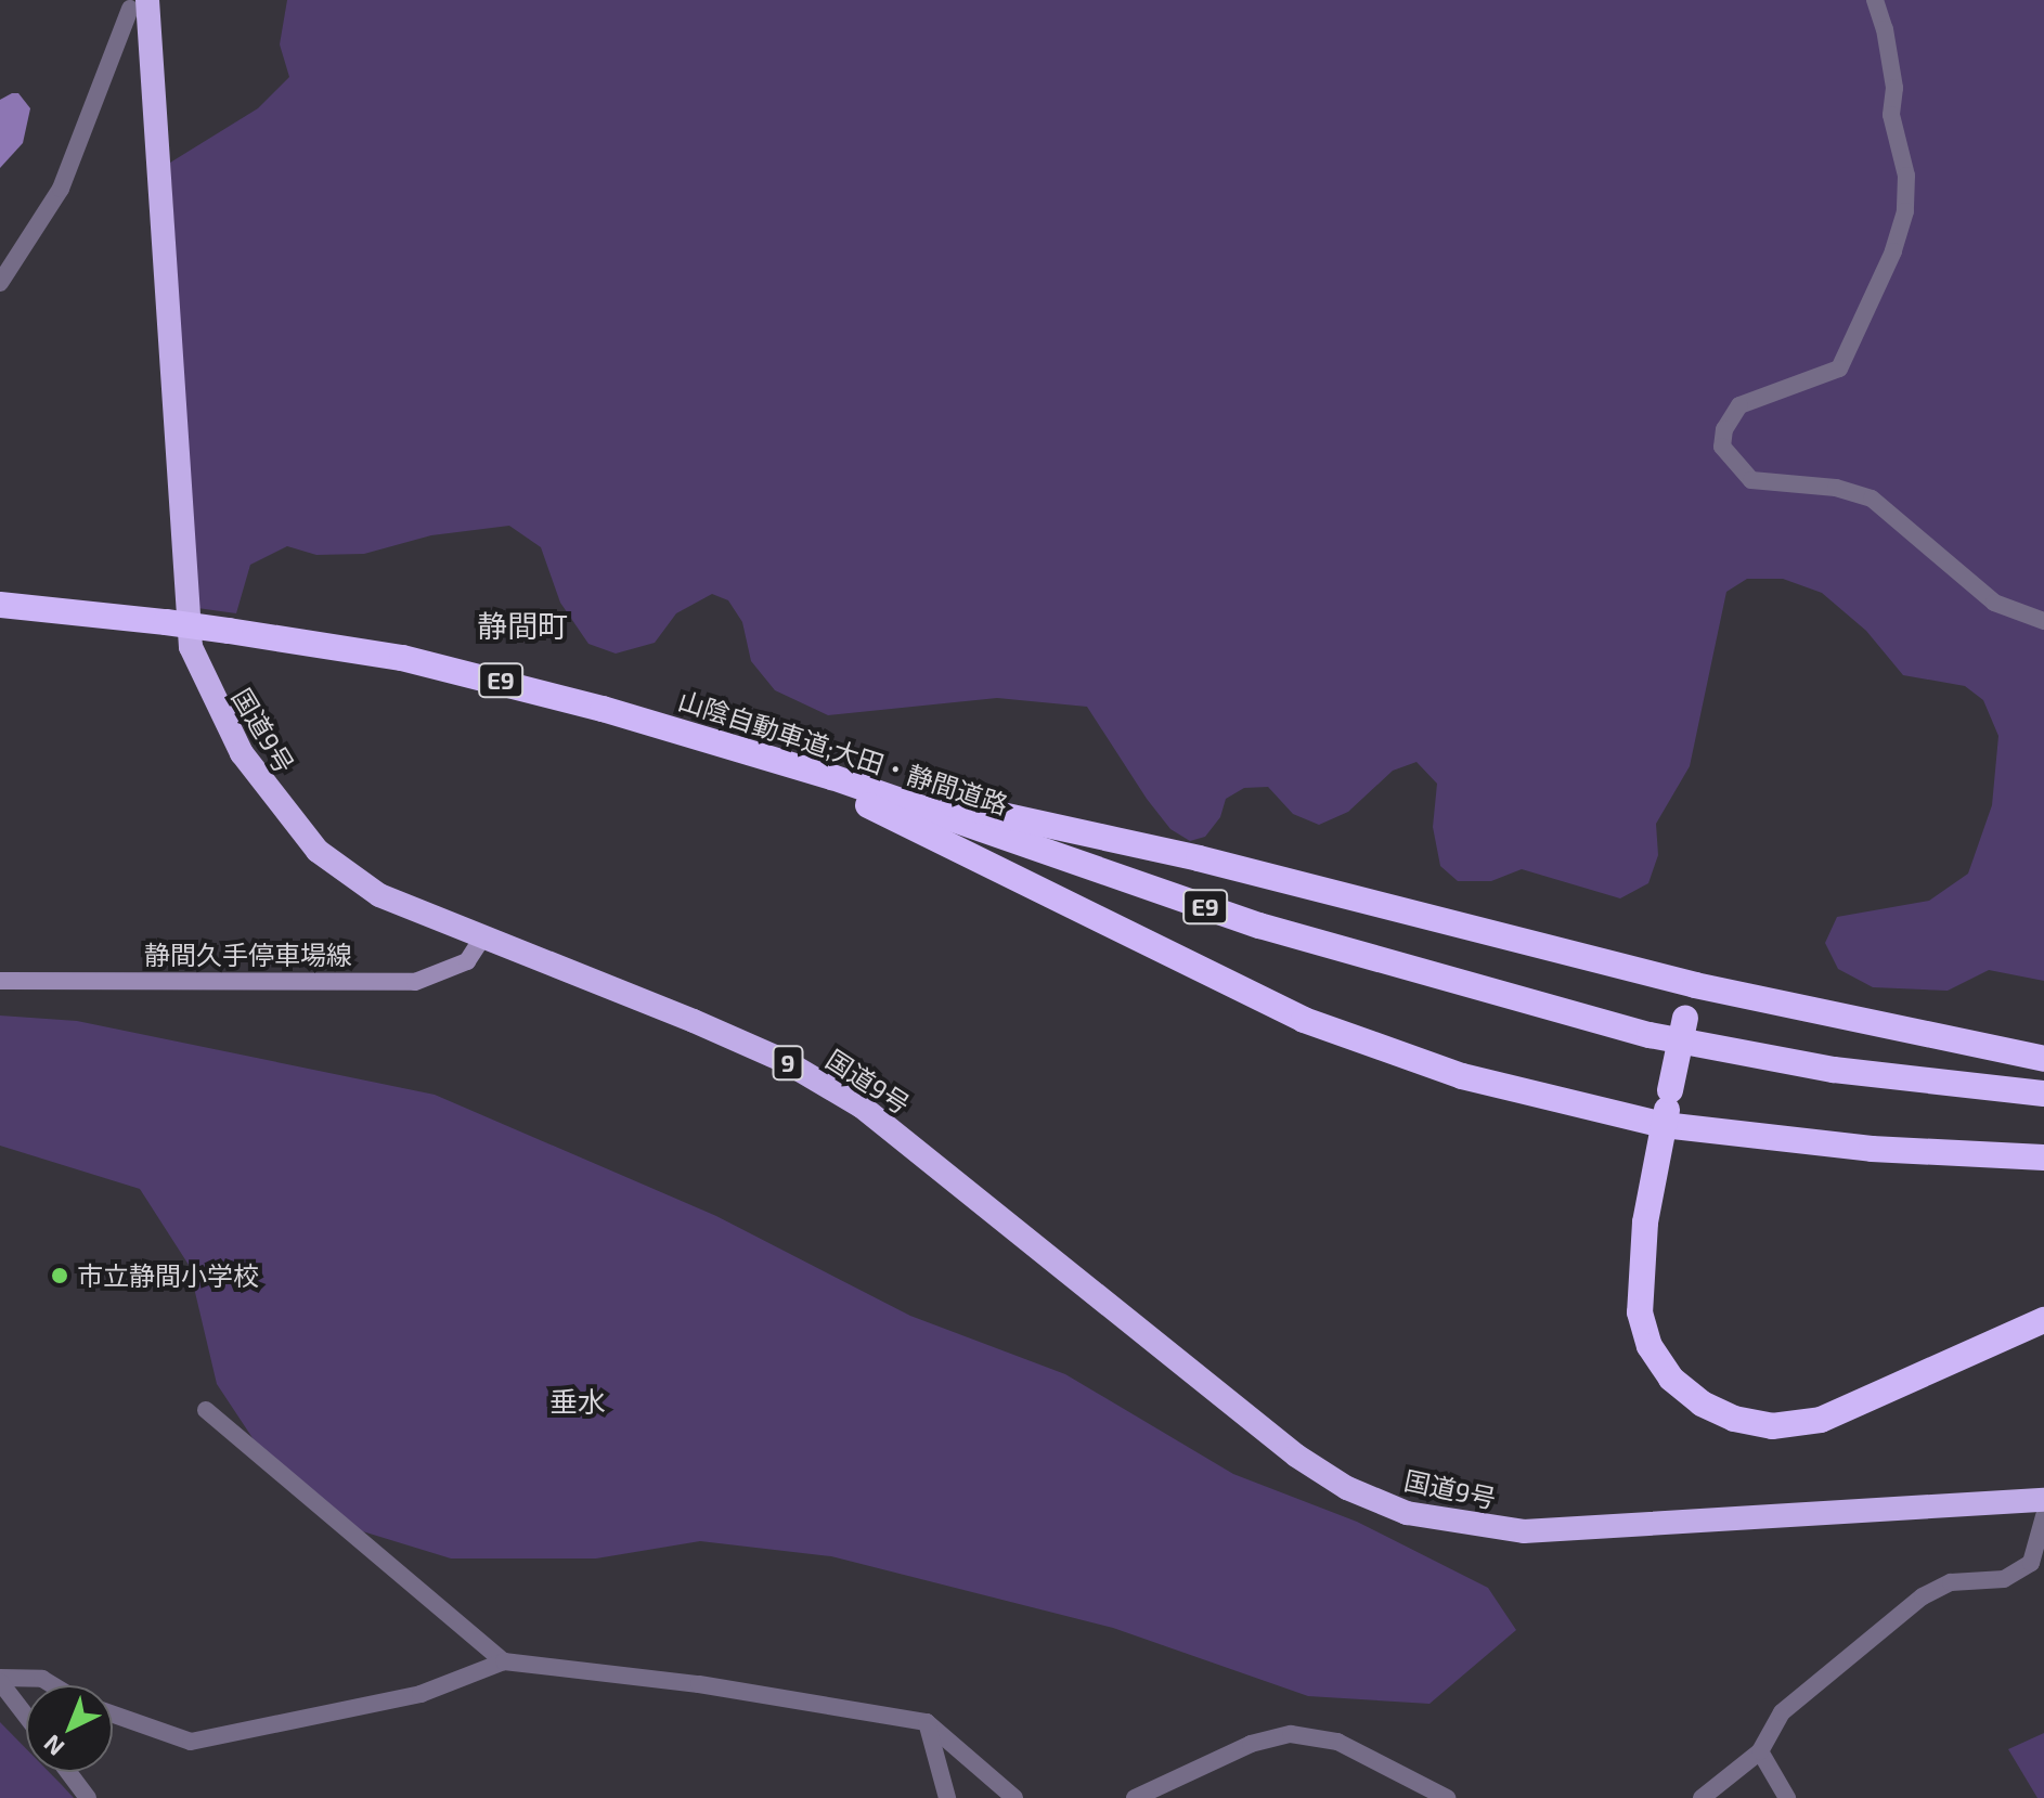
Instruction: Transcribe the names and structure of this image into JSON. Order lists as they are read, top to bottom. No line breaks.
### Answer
{"streets":{"highway":["E9","国道9号","山陰自動車道;大田・静間道路","9"],"main road":["静間久手停車場線"]},"crossings":[["国道9号","静間久手停車場線"]],"districts":["静間町","垂水"],"places":["市立静間小学校"],"north":"bottom left"}
